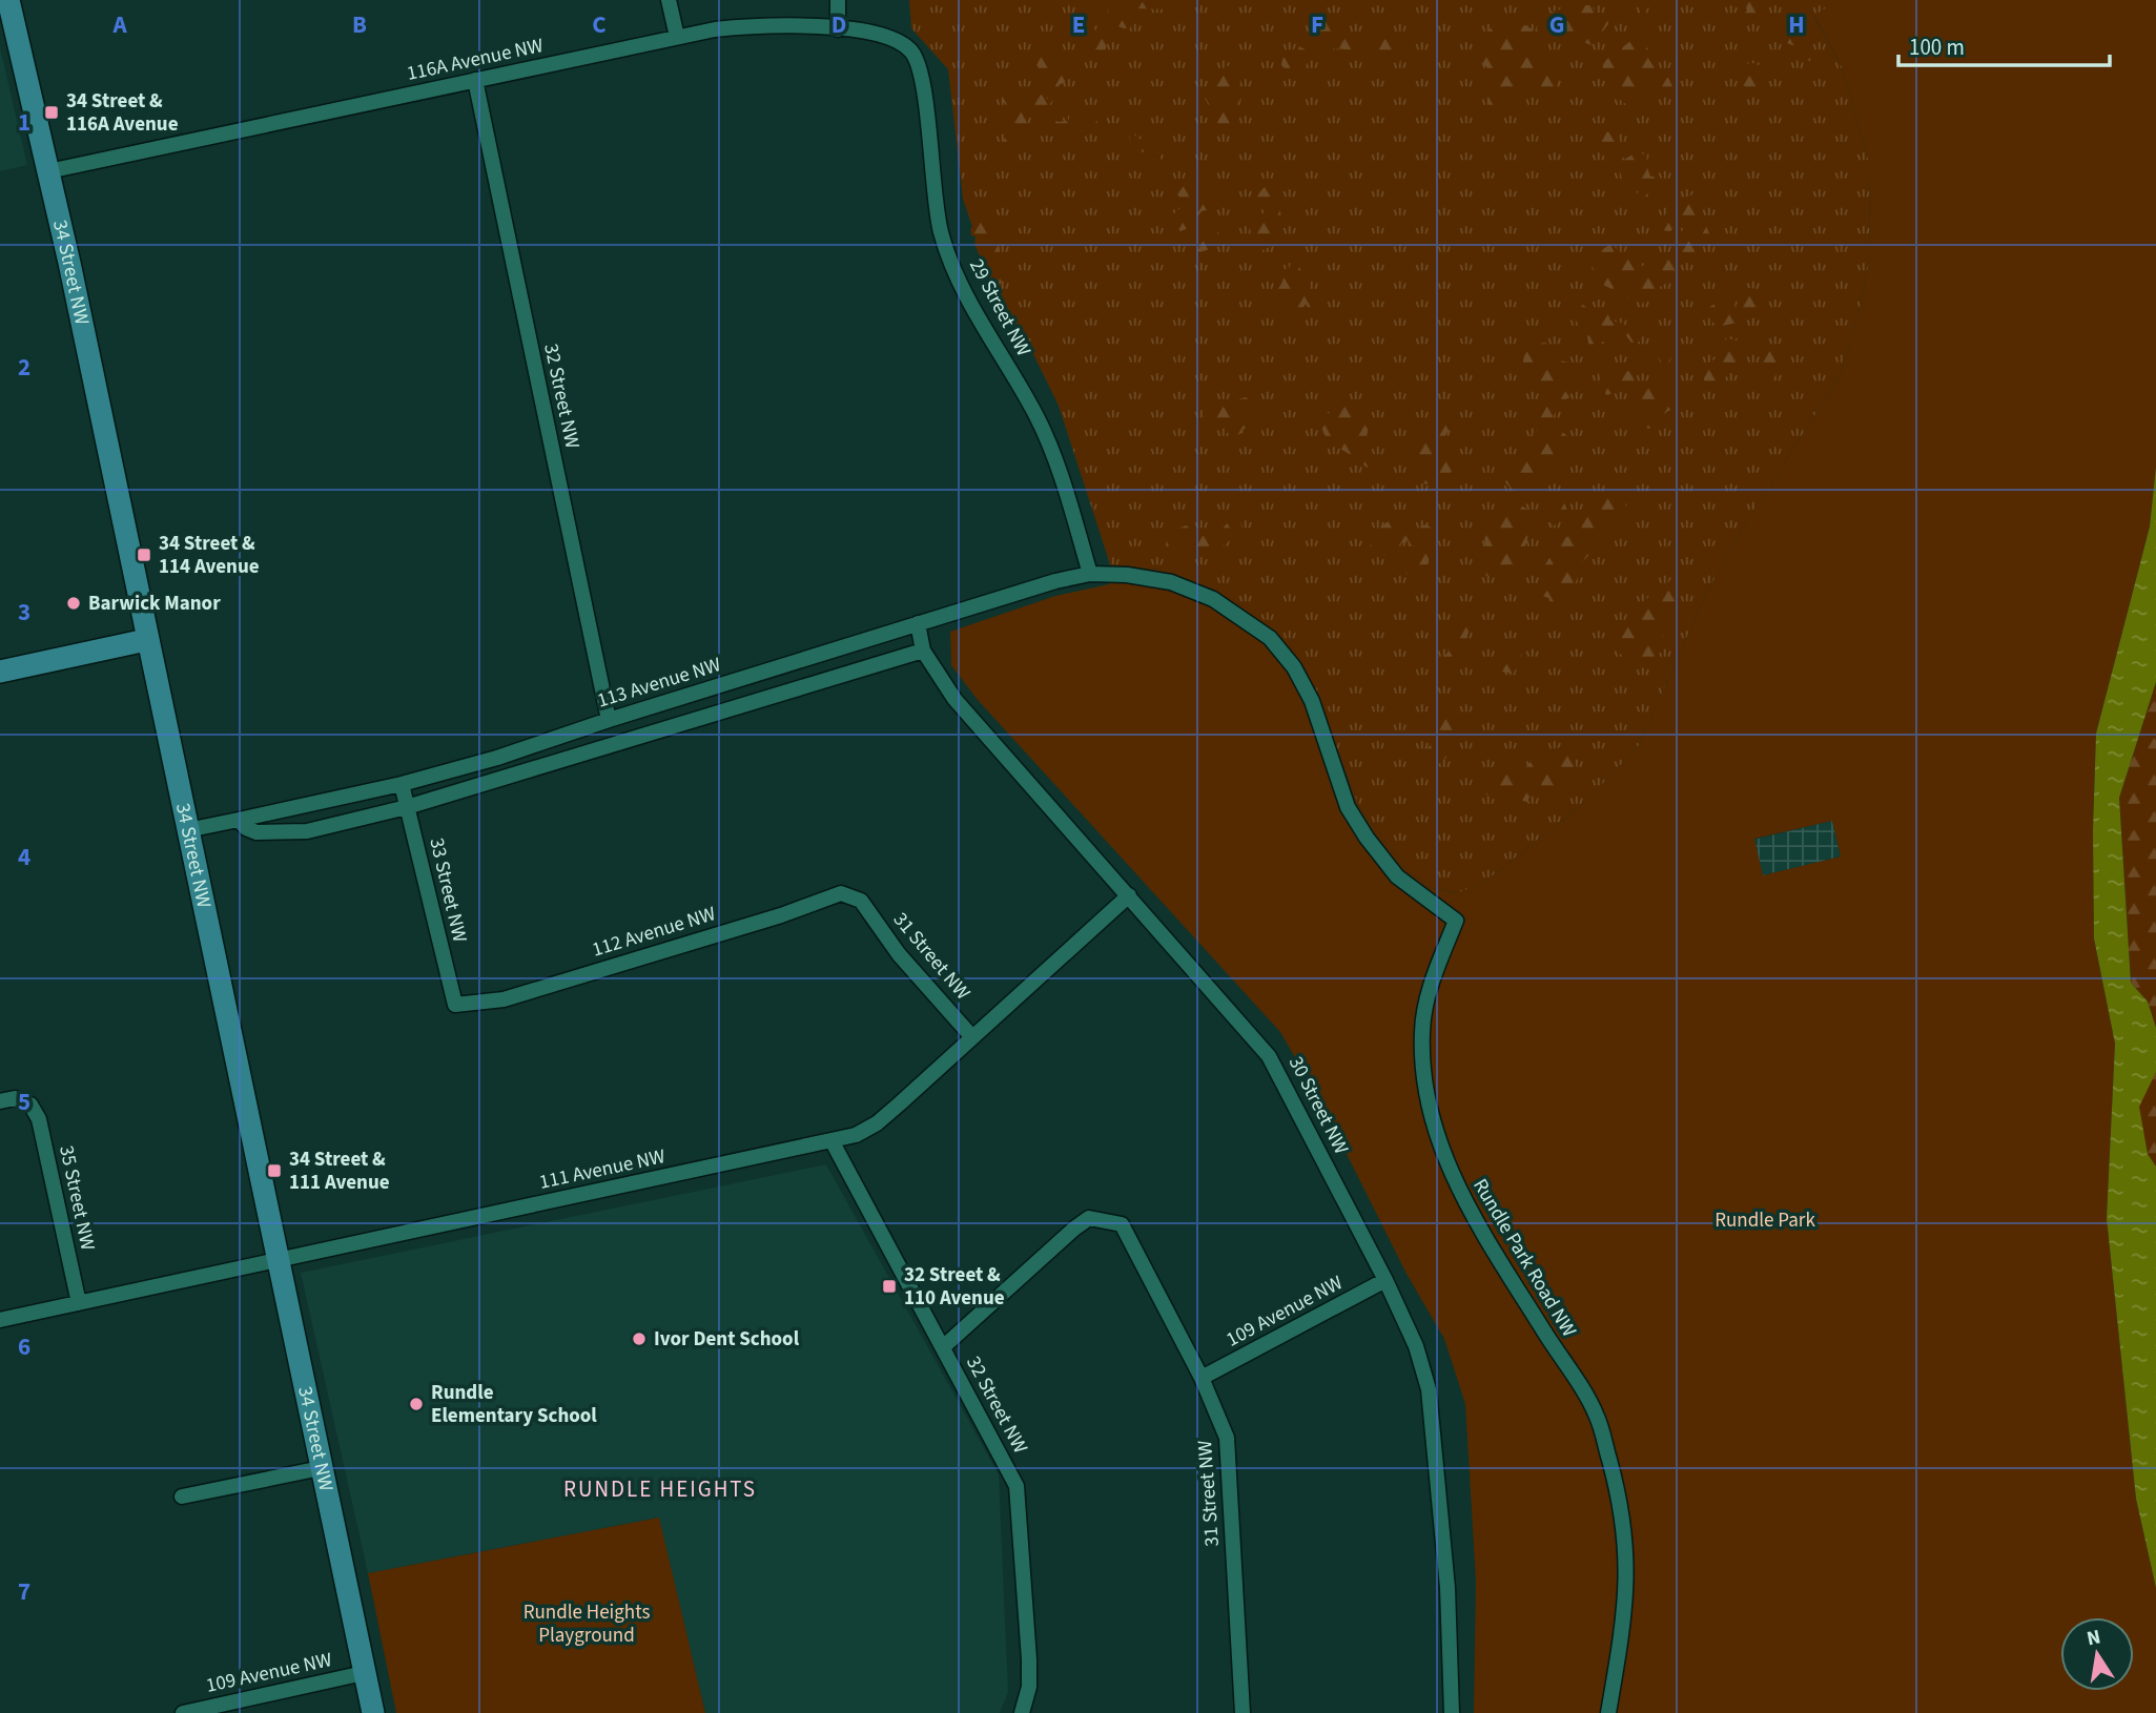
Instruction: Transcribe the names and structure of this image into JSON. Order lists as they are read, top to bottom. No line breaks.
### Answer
{"streets":{"street":["116A Avenue NW","34 Street NW","29 Street NW","32 Street NW","113 Avenue NW","33 Street NW","112 Avenue NW","31 Street NW","30 Street NW","111 Avenue NW","35 Street NW","Rundle Park Road NW","109 Avenue NW"]},"crossings":[["116A Avenue NW","34 Street NW"],["116A Avenue NW","29 Street NW"],["116A Avenue NW","32 Street NW"],["34 Street NW","113 Avenue NW"],["34 Street NW","111 Avenue NW"],["34 Street NW","109 Avenue NW"],["29 Street NW","113 Avenue NW"],["29 Street NW","Rundle Park Road NW"],["32 Street NW","113 Avenue NW"],["32 Street NW","31 Street NW"],["32 Street NW","111 Avenue NW"],["113 Avenue NW","33 Street NW"],["113 Avenue NW","30 Street NW"],["113 Avenue NW","Rundle Park Road NW"],["33 Street NW","112 Avenue NW"],["112 Avenue NW","31 Street NW"],["31 Street NW","111 Avenue NW"],["31 Street NW","109 Avenue NW"],["30 Street NW","111 Avenue NW"],["30 Street NW","109 Avenue NW"],["111 Avenue NW","35 Street NW"]],"districts":["RUNDLE HEIGHTS"],"parks":["Rundle Park","Rundle Heights Playground"],"places":{"transit":["34 Street & 116A Avenue","34 Street & 114 Avenue","34 Street & 111 Avenue","32 Street & 110 Avenue"],"other":["Barwick Manor","Ivor Dent School","Rundle Elementary School"]},"scale_bar":"100 m","north":"top","grid":{"columns":["A","B","C","D","E","F","G","H"],"rows":["1","2","3","4","5","6","7"]}}
